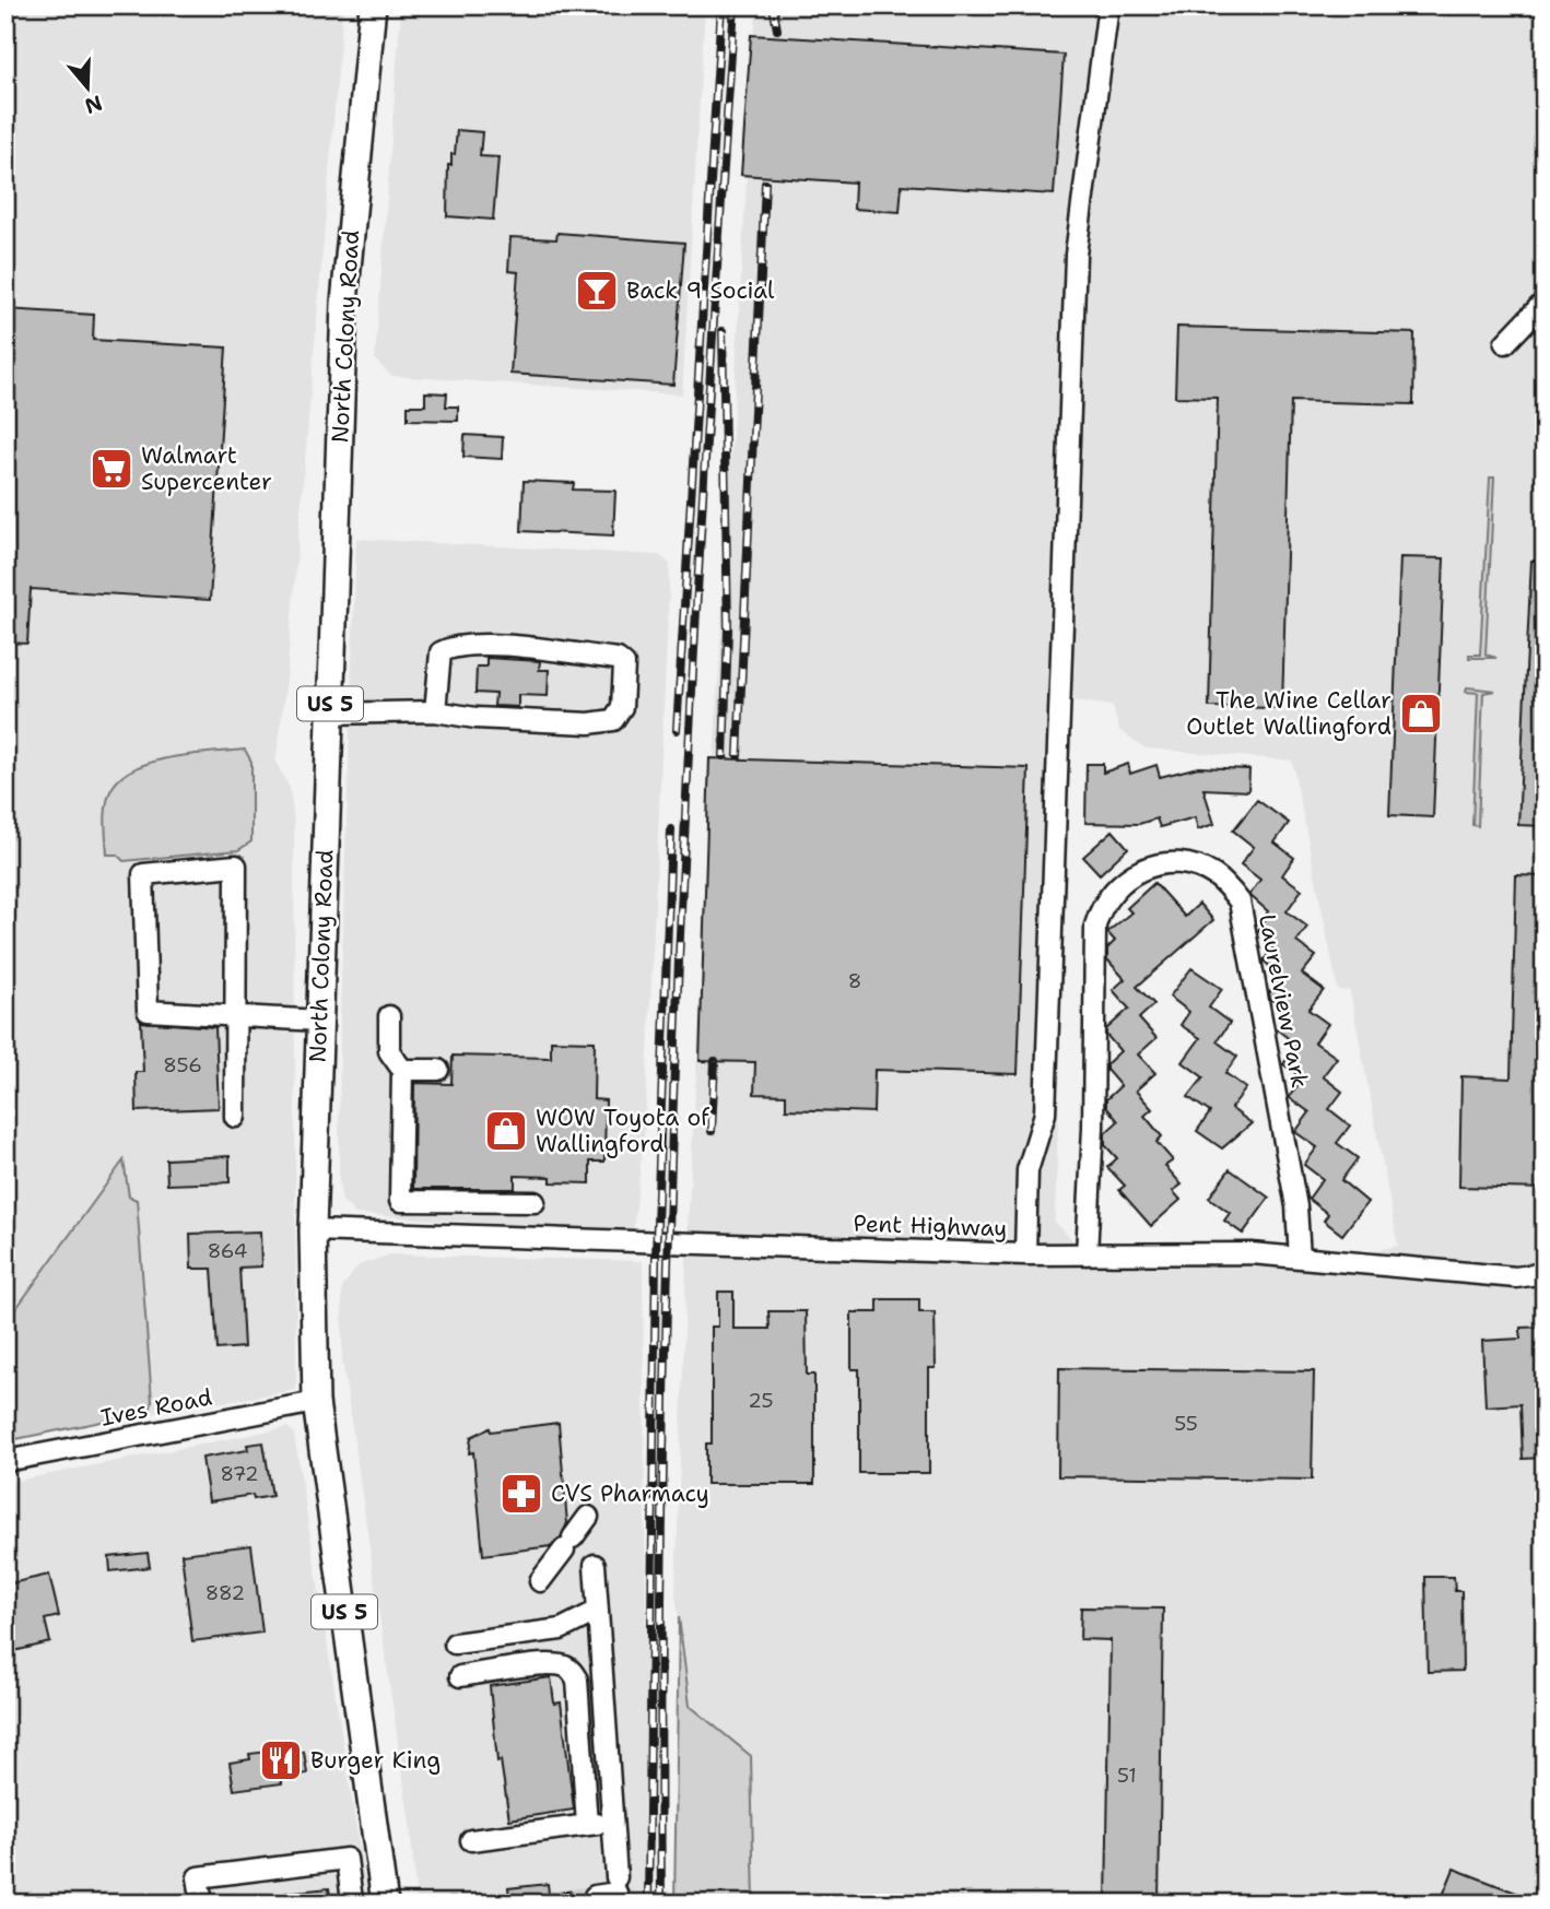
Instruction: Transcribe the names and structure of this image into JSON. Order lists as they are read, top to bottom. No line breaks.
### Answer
{"streets":{"main road":["North Colony Road","US 5"],"street":["Laurelview Park","Pent Highway","Ives Road"]},"crossings":[["North Colony Road","Pent Highway"],["North Colony Road","Ives Road"],["Laurelview Park","Pent Highway"]],"places":{"bar":["Back 9 Social"],"supermarket":["Walmart Supercenter"],"shop":["The Wine Cellar Outlet Wallingford","WOW Toyota of Wallingford"],"pharmacy":["CVS Pharmacy"],"restaurant":["Burger King"]},"house_numbers":["8","856","864","25","55","872","882","51"],"north":"bottom"}
